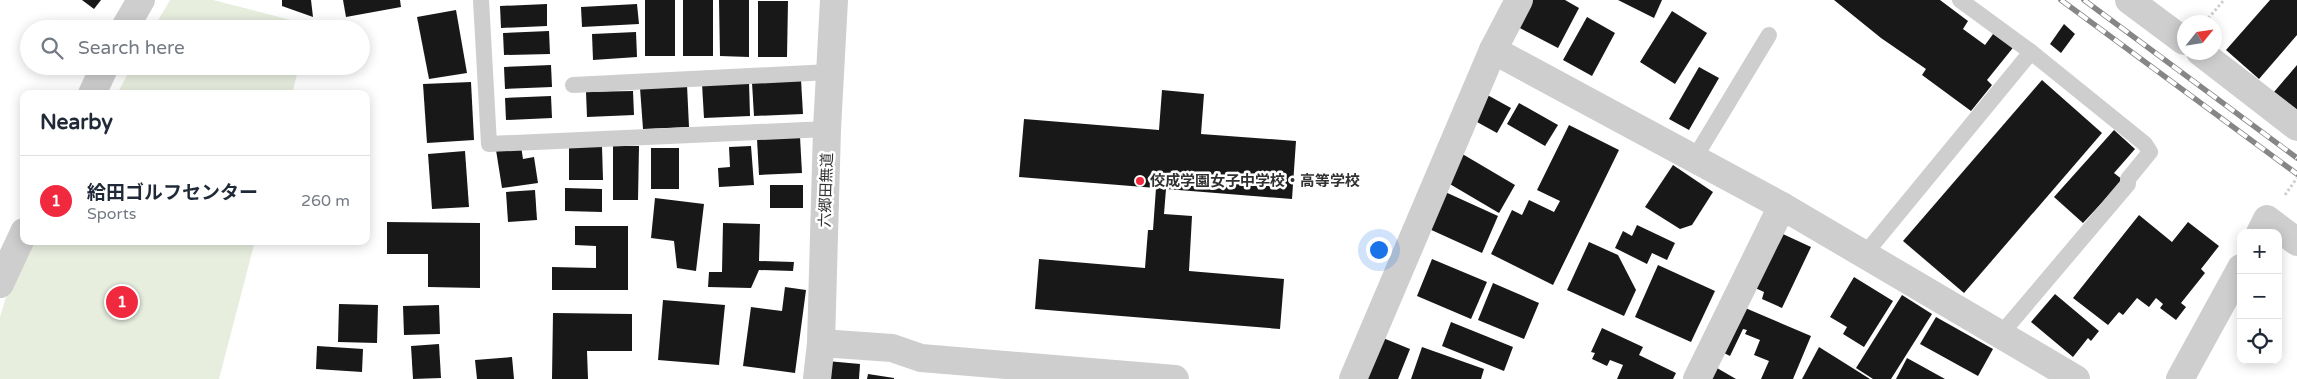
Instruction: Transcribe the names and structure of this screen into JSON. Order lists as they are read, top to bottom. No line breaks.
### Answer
{"streets":{"street":["六郷田無道"]},"places":["佼成学園女子中学校・高等学校"],"north":"top right","page":{"search":"Search here","heading":"Nearby","list":[{"mark":"1","name":"給田ゴルフセンター","note":"Sports","value":"260 m"}],"map_buttons":["+","−"],"pins":"1"}}
